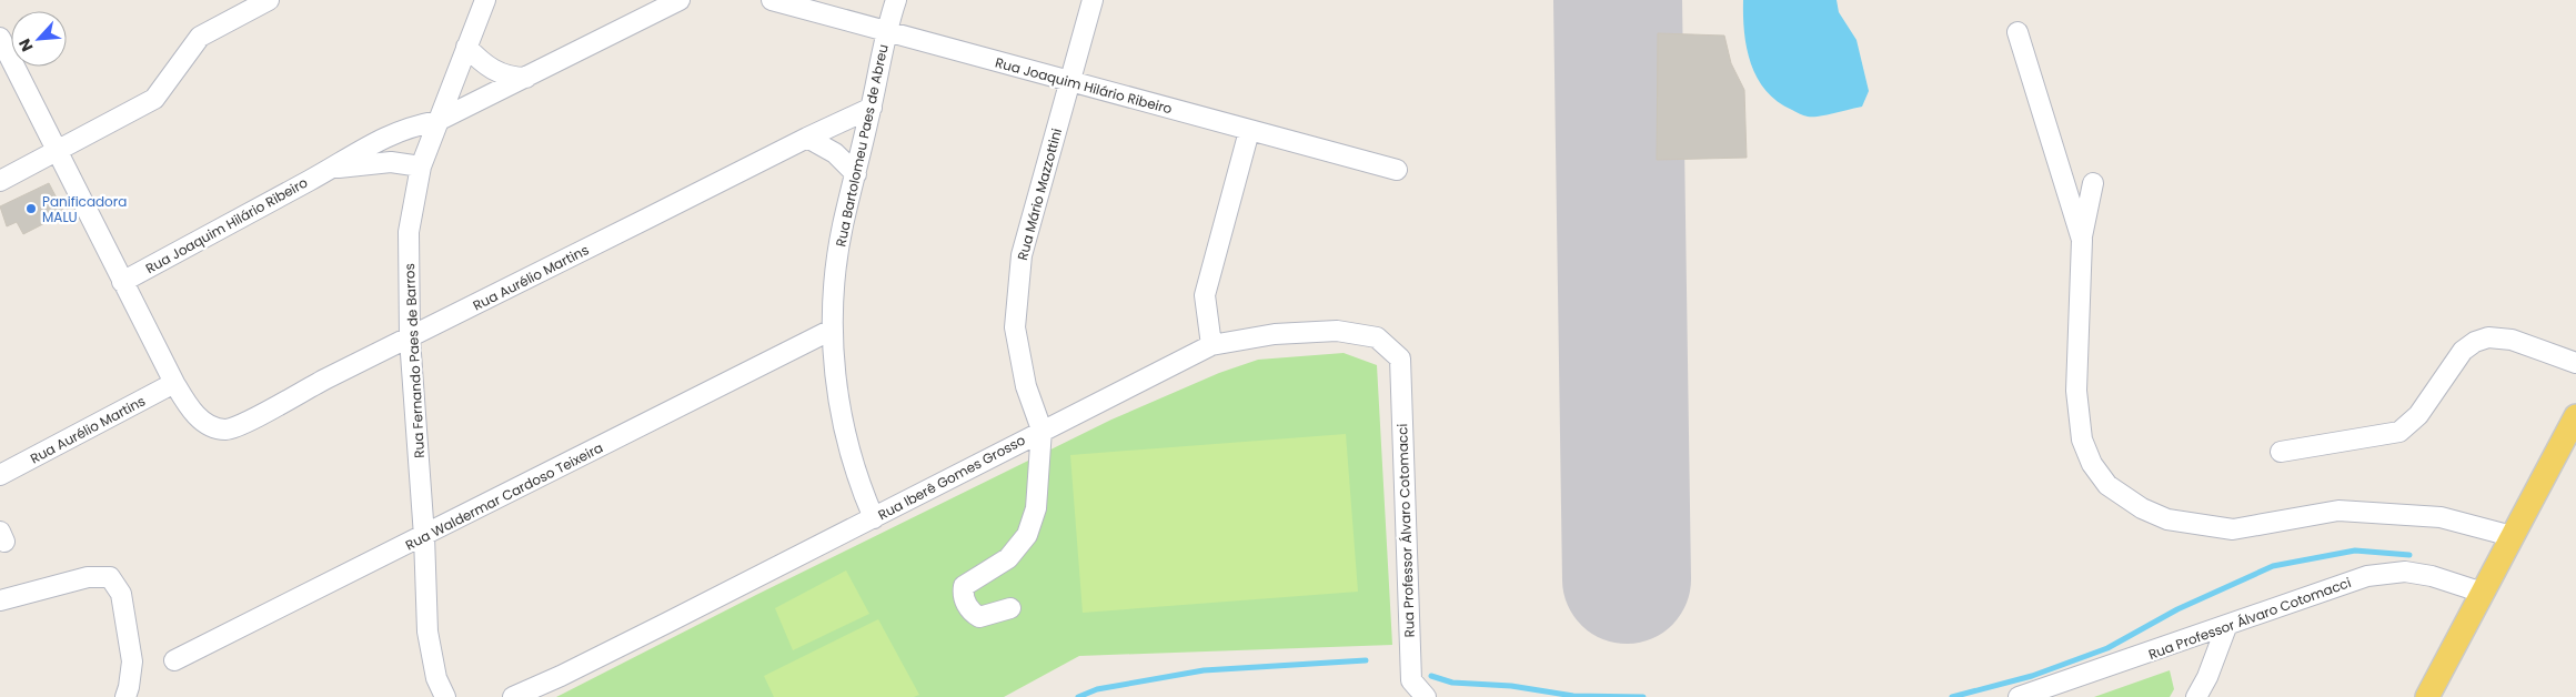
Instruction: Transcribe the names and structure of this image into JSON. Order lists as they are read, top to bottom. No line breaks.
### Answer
{"streets":{"street":["Rua Joaquim Hilário Ribeiro","Rua Bartolomeu Paes de Abreu","Rua Mário Mazzottini","Rua Aurélio Martins","Rua Fernando Paes de Barros","Rua Iberê Gomes Grosso","Rua Waldermar Cardoso Teixeira","Rua Professor Álvaro Cotomacci"]},"crossings":[["Rua Joaquim Hilário Ribeiro","Rua Bartolomeu Paes de Abreu"],["Rua Joaquim Hilário Ribeiro","Rua Mário Mazzottini"],["Rua Joaquim Hilário Ribeiro","Rua Fernando Paes de Barros"],["Rua Bartolomeu Paes de Abreu","Rua Aurélio Martins"],["Rua Bartolomeu Paes de Abreu","Rua Iberê Gomes Grosso"],["Rua Bartolomeu Paes de Abreu","Rua Waldermar Cardoso Teixeira"],["Rua Mário Mazzottini","Rua Iberê Gomes Grosso"],["Rua Aurélio Martins","Rua Fernando Paes de Barros"],["Rua Fernando Paes de Barros","Rua Waldermar Cardoso Teixeira"],["Rua Iberê Gomes Grosso","Rua Professor Álvaro Cotomacci"]],"places":["Panificadora MALU"],"north":"bottom left"}
